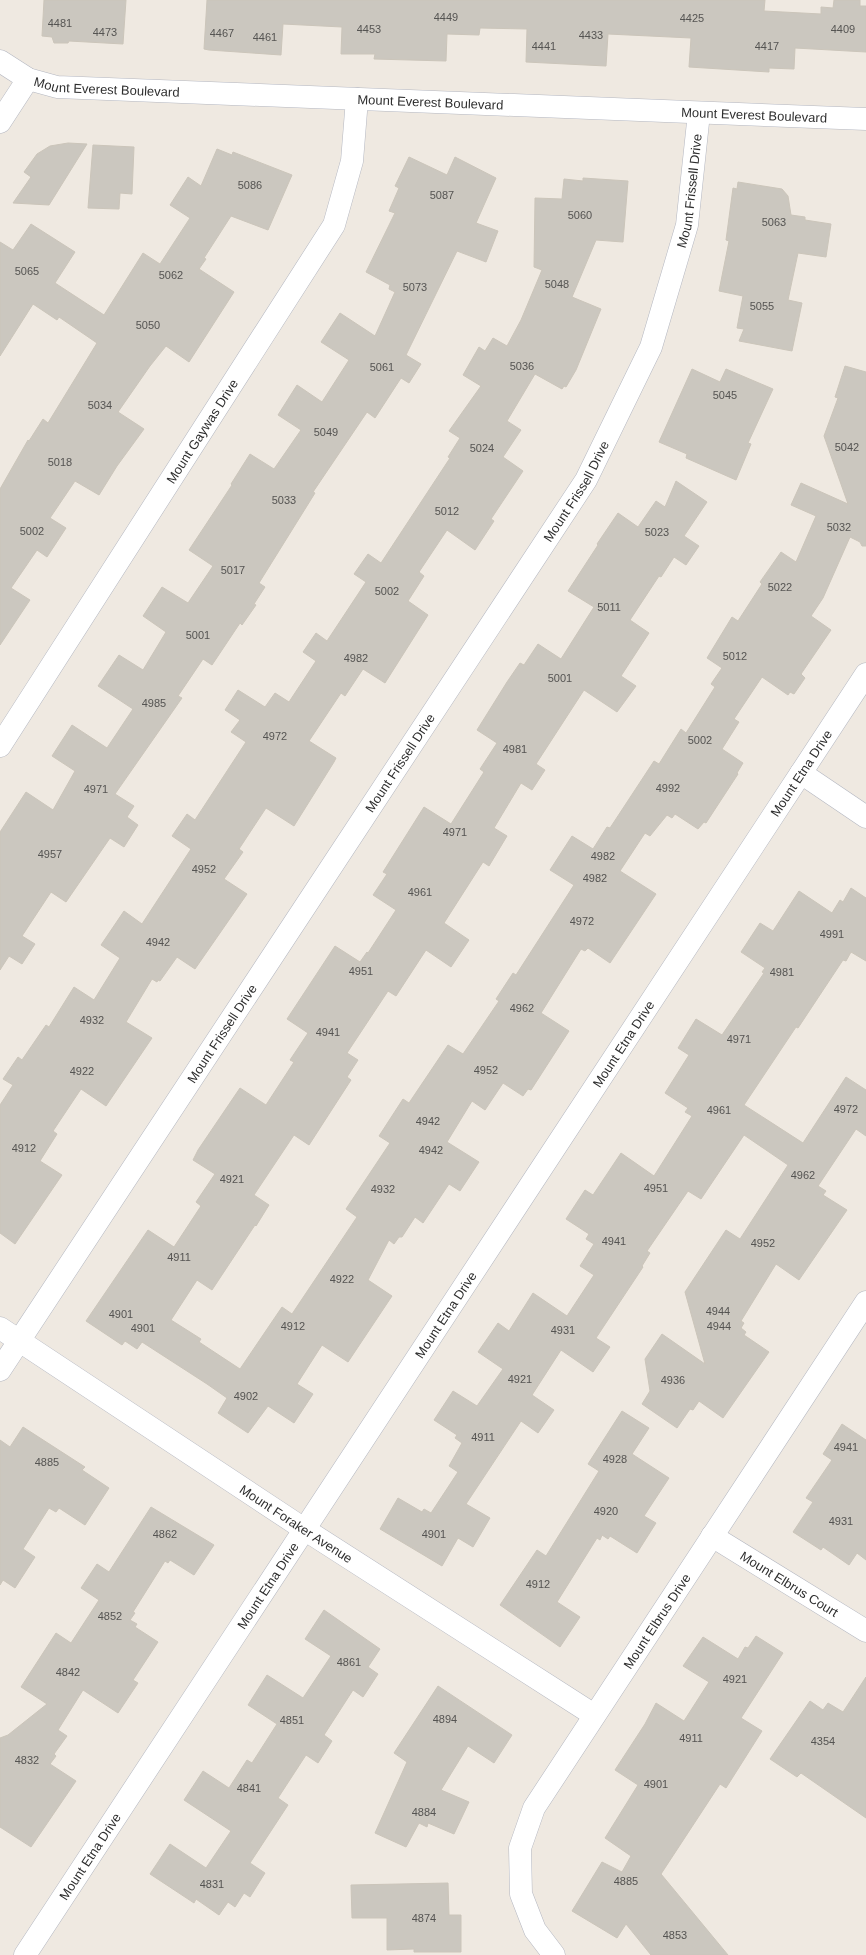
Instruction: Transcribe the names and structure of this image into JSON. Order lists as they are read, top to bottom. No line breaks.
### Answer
{"streets":{"street":["Mount Everest Boulevard","Mount Frissell Drive","Mount Gaywas Drive","Mount Etna Drive","Mount Foraker Avenue","Mount Elbrus Court","Mount Elbrus Drive"]},"crossings":[["Mount Everest Boulevard","Mount Frissell Drive"],["Mount Everest Boulevard","Mount Gaywas Drive"],["Mount Frissell Drive","Mount Foraker Avenue"],["Mount Etna Drive","Mount Foraker Avenue"],["Mount Foraker Avenue","Mount Elbrus Drive"],["Mount Elbrus Court","Mount Elbrus Drive"]],"house_numbers":["4449","4425","4481","4453","4409","4473","4467","4433","4461","4441","4417","5086","5087","5060","5063","5065","5062","5048","5073","5055","5050","5036","5061","5045","5034","5049","5042","5024","5018","5033","5012","5032","5002","5023","5017","5022","5002","5011","5001","5012","4982","5001","4985","4972","5002","4981","4992","4971","4971","4957","4982","4952","4982","4961","4972","4991","4942","4951","4981","4962","4932","4941","4971","4952","4922","4972","4961","4942","4912","4942","4962","4921","4951","4932","4941","4952","4911","4922","4944","4901","4912","4944","4901","4931","4921","4936","4902","4911","4941","4928","4885","4920","4931","4862","4901","4912","4852","4861","4842","4921","4894","4851","4911","4354","4832","4901","4841","4884","4885","4831","4874","4853"]}
